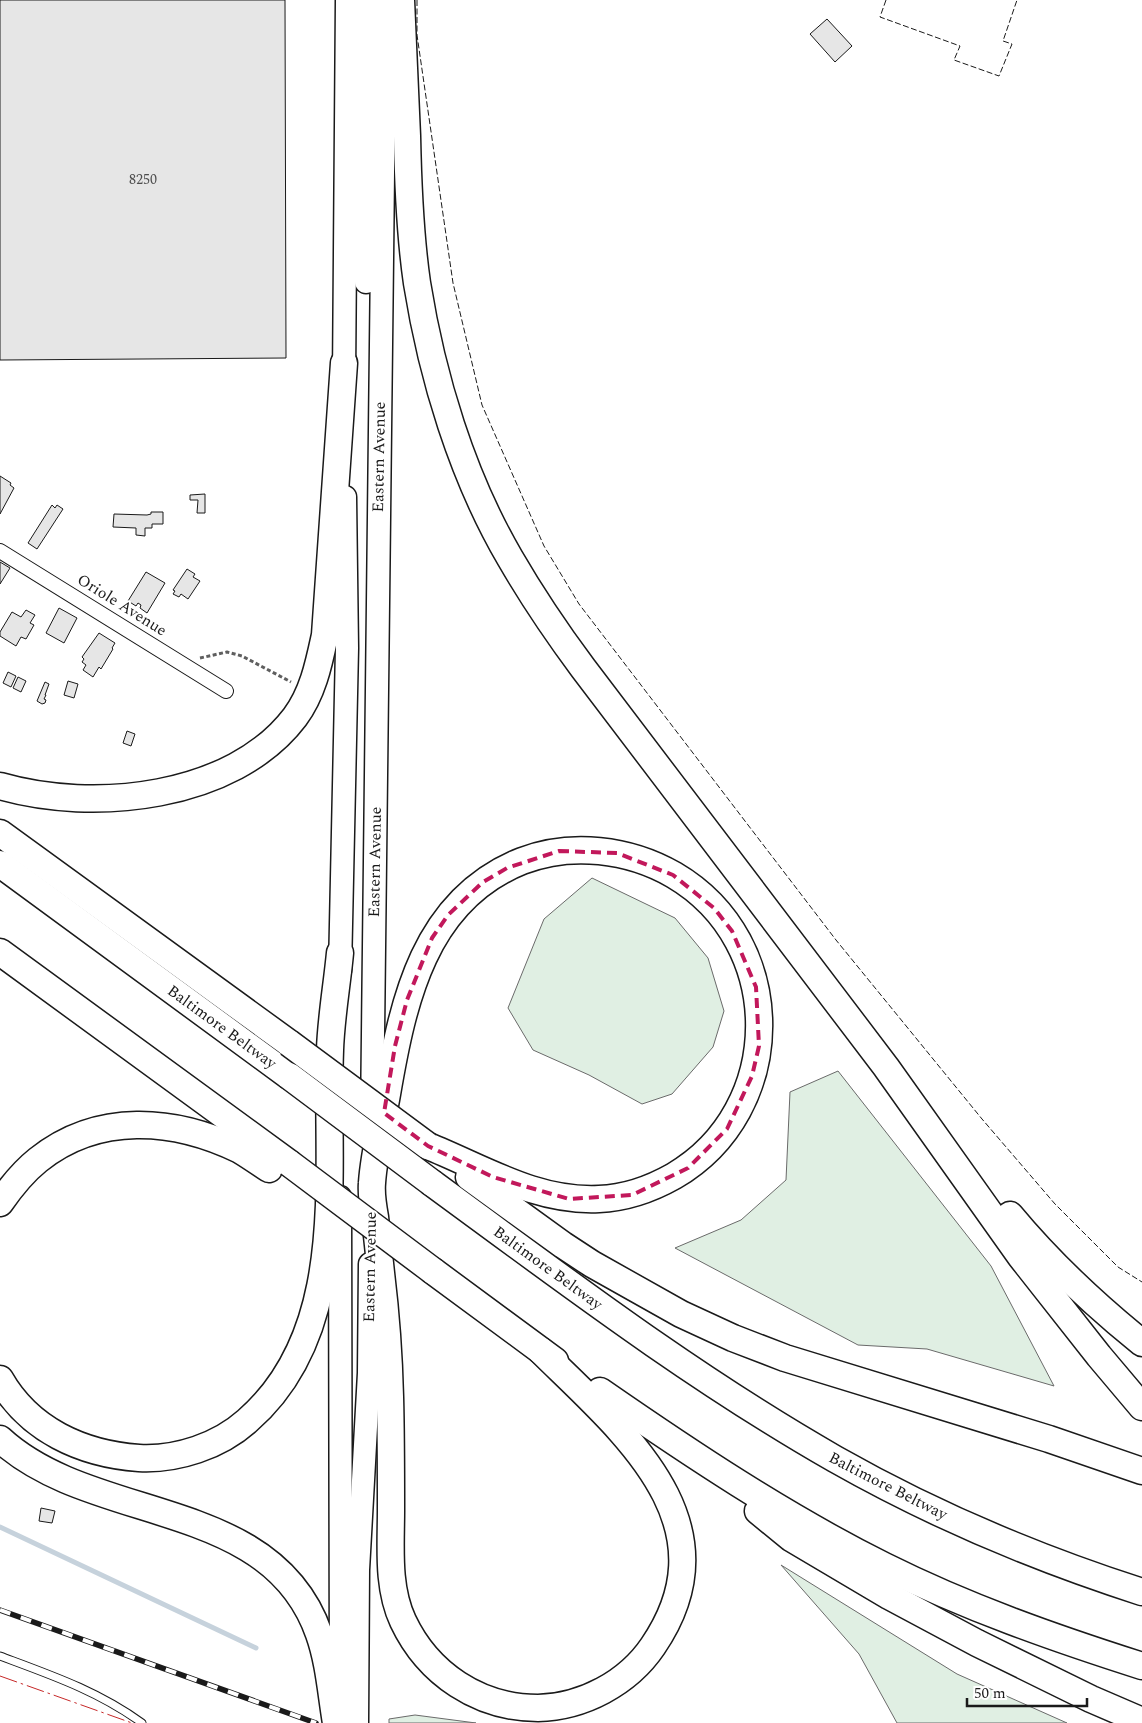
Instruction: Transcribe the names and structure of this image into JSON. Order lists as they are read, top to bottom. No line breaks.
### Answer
{"streets":{"highway":["Baltimore Beltway"],"main road":["Eastern Avenue"],"street":["Oriole Avenue"]},"house_numbers":["8250"],"scale_bar":"50 m"}
